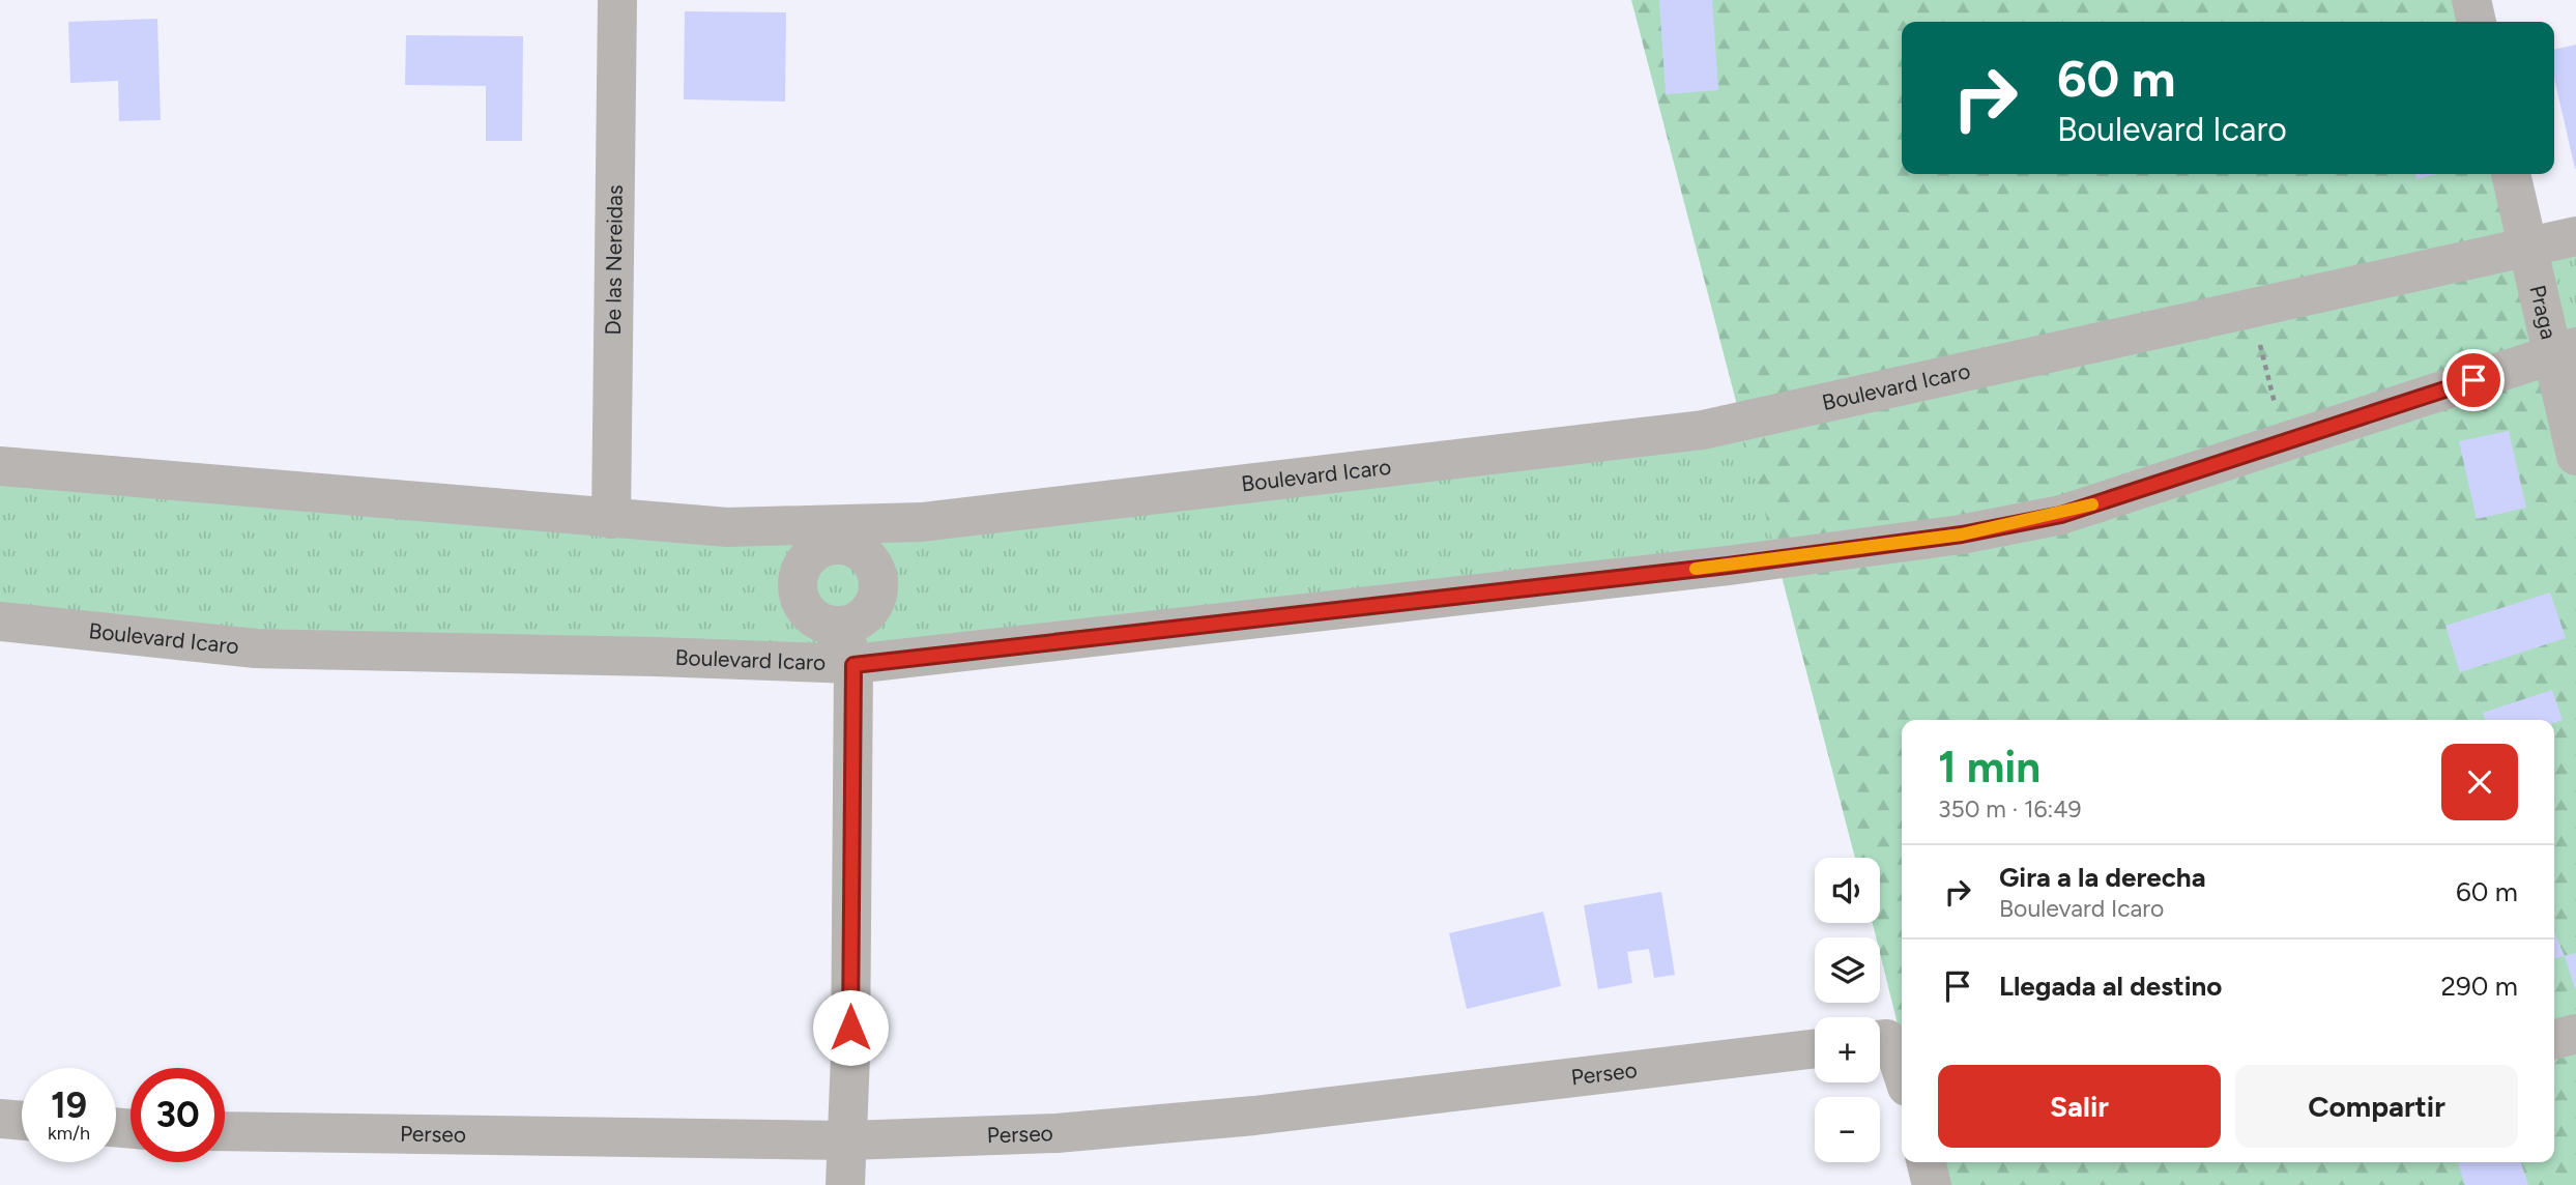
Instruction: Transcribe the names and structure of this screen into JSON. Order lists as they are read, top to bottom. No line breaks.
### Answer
{"streets":{"street":["De las Nereidas","Praga","Boulevard Icaro","Perseo"]},"crossings":[["De las Nereidas","Boulevard Icaro"],["Praga","Boulevard Icaro"]],"page":{"turn":["60 m","Boulevard Icaro"],"heading":["1 min","350 m · 16:49"],"list":[{"name":"Gira a la derecha","note":"Boulevard Icaro","value":"60 m"},{"name":"Llegada al destino","value":"290 m"}],"map_buttons":["+","−"],"buttons":["Salir","Compartir"],"speed":"19 km/h","limit":"30"}}
